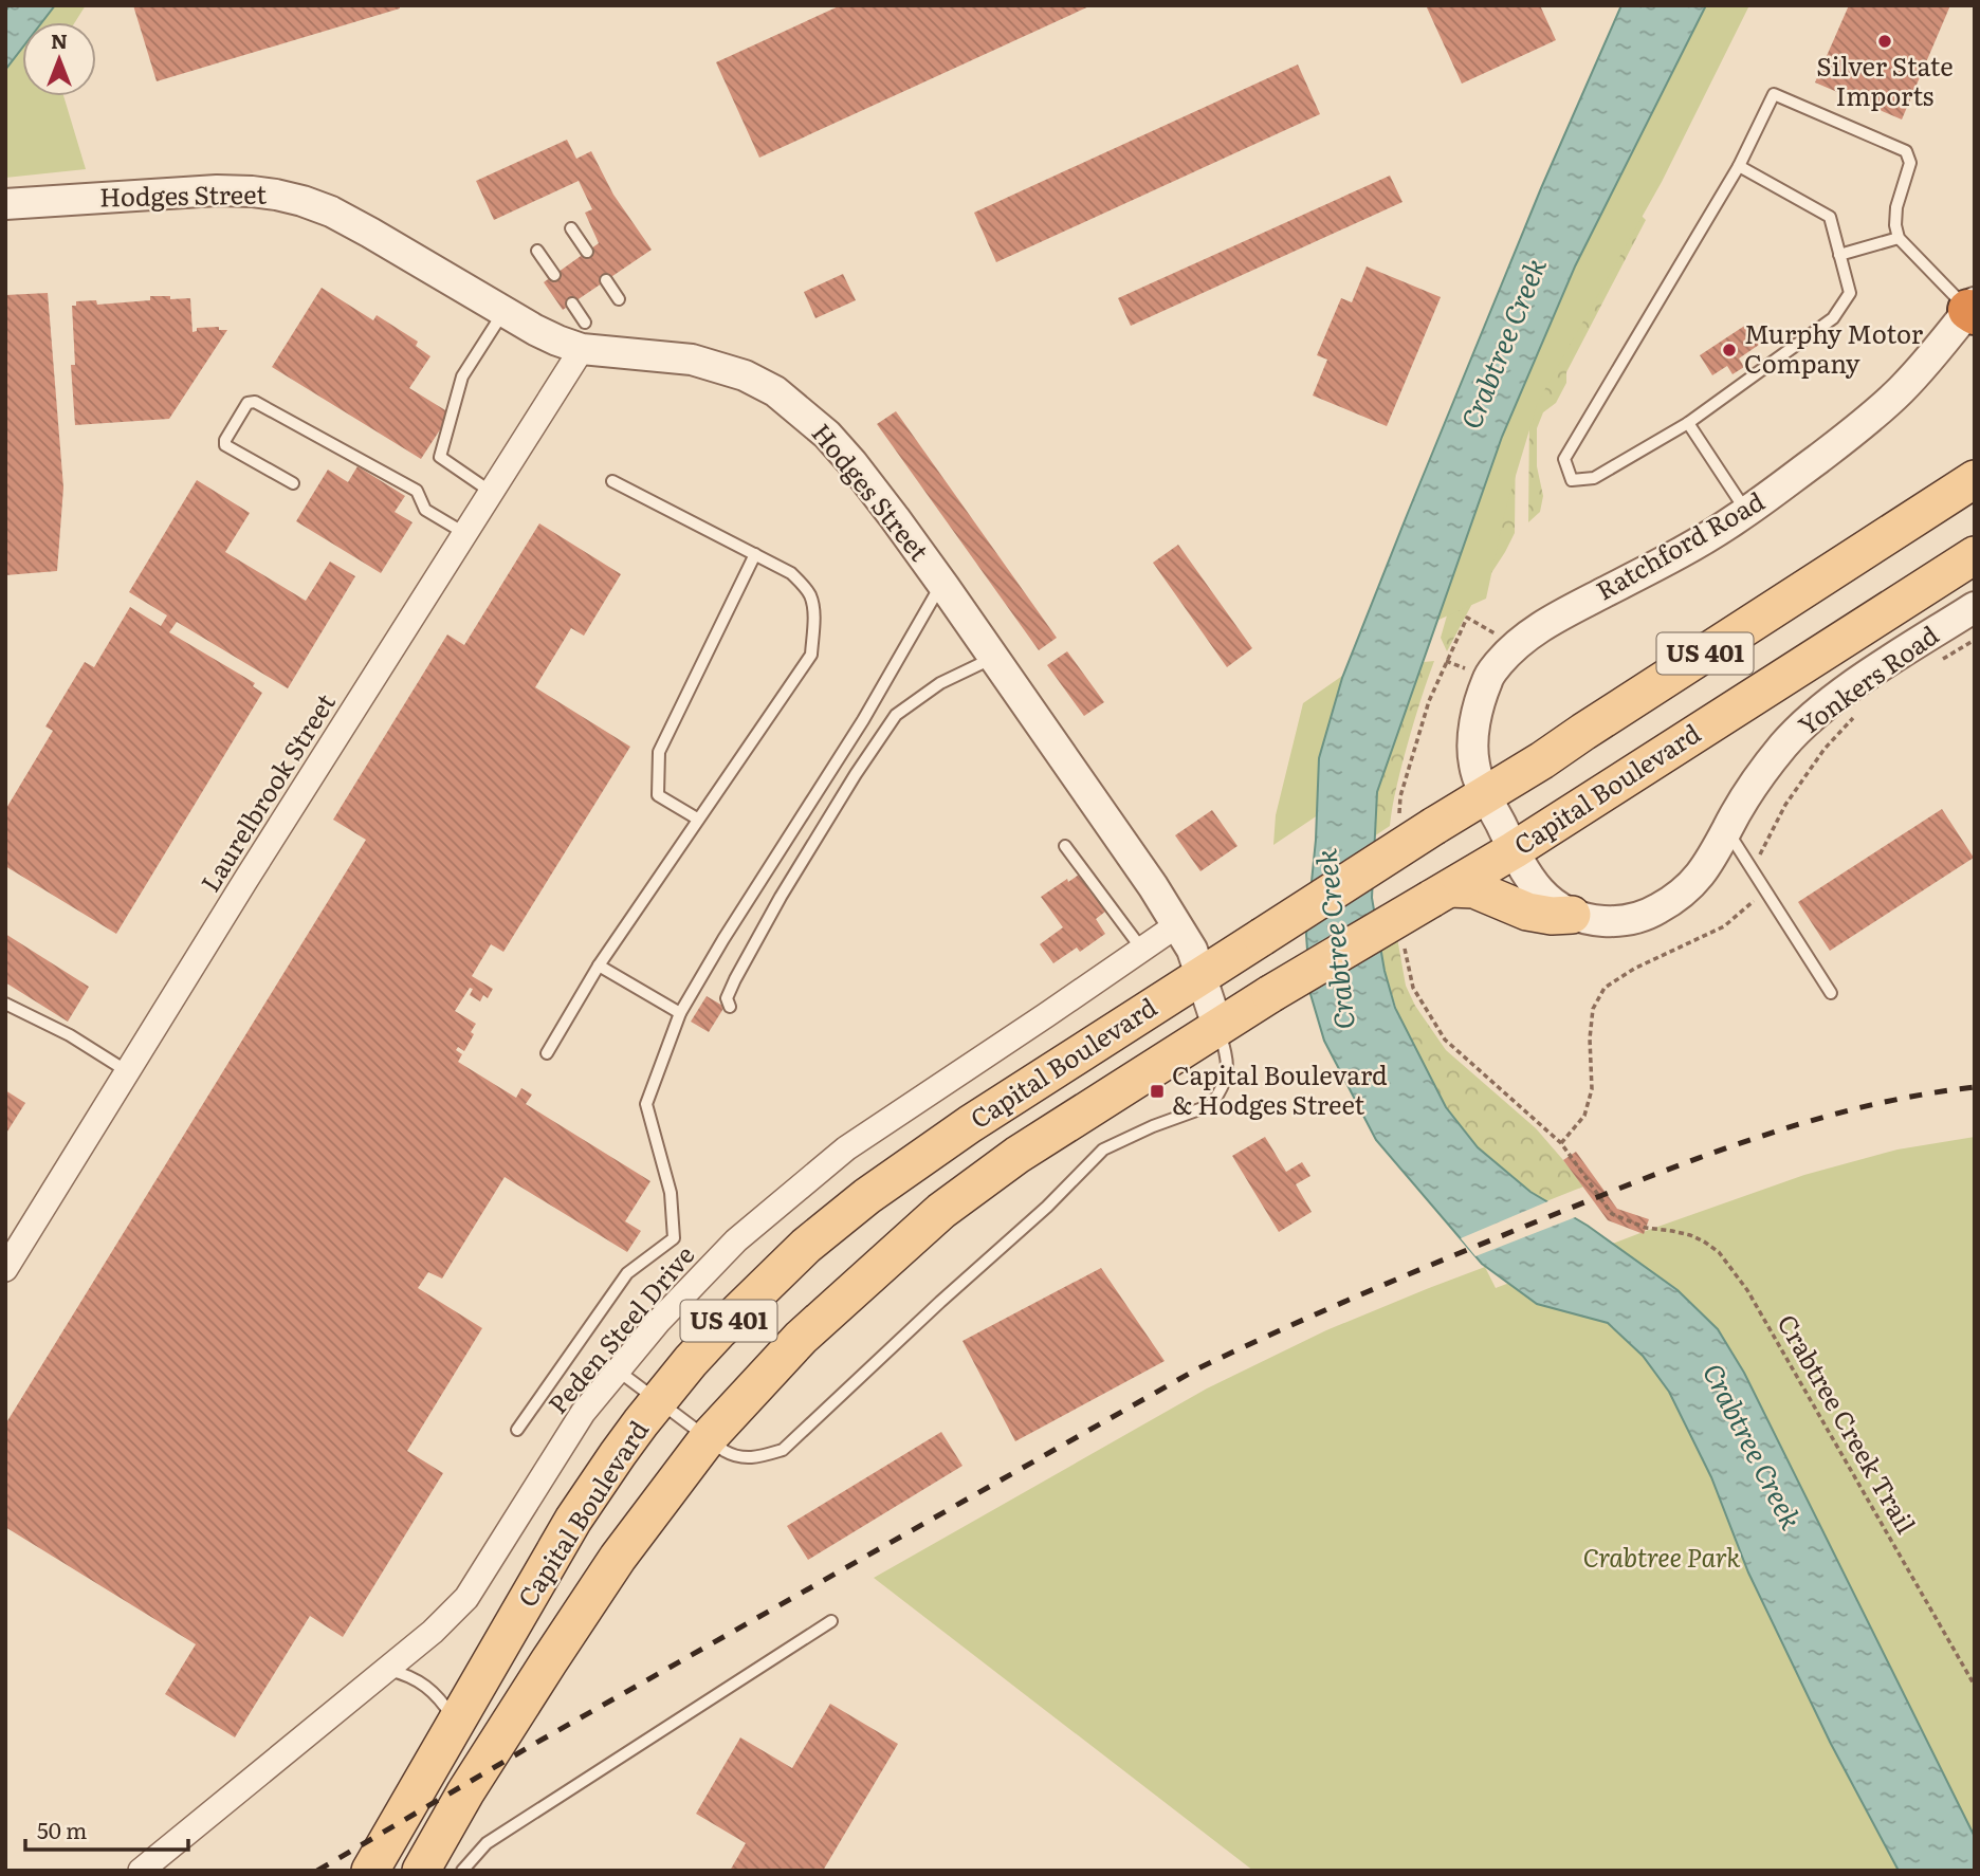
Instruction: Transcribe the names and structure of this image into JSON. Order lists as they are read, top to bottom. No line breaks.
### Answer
{"streets":{"main road":["US 401","Capital Boulevard"],"street":["Hodges Street","Ratchford Road","Yonkers Road","Laurelbrook Street","Peden Steel Drive"],"path":["Crabtree Creek Trail"]},"crossings":[["Hodges Street","Capital Boulevard"],["Hodges Street","Laurelbrook Street"],["Hodges Street","Peden Steel Drive"],["Ratchford Road","Yonkers Road"],["Ratchford Road","Capital Boulevard"],["Yonkers Road","Capital Boulevard"]],"water":["Crabtree Creek"],"parks":["Crabtree Park"],"places":{"other":["Silver State Imports","Murphy Motor Company"],"transit":["Capital Boulevard & Hodges Street"]},"scale_bar":"50 m","north":"top"}
